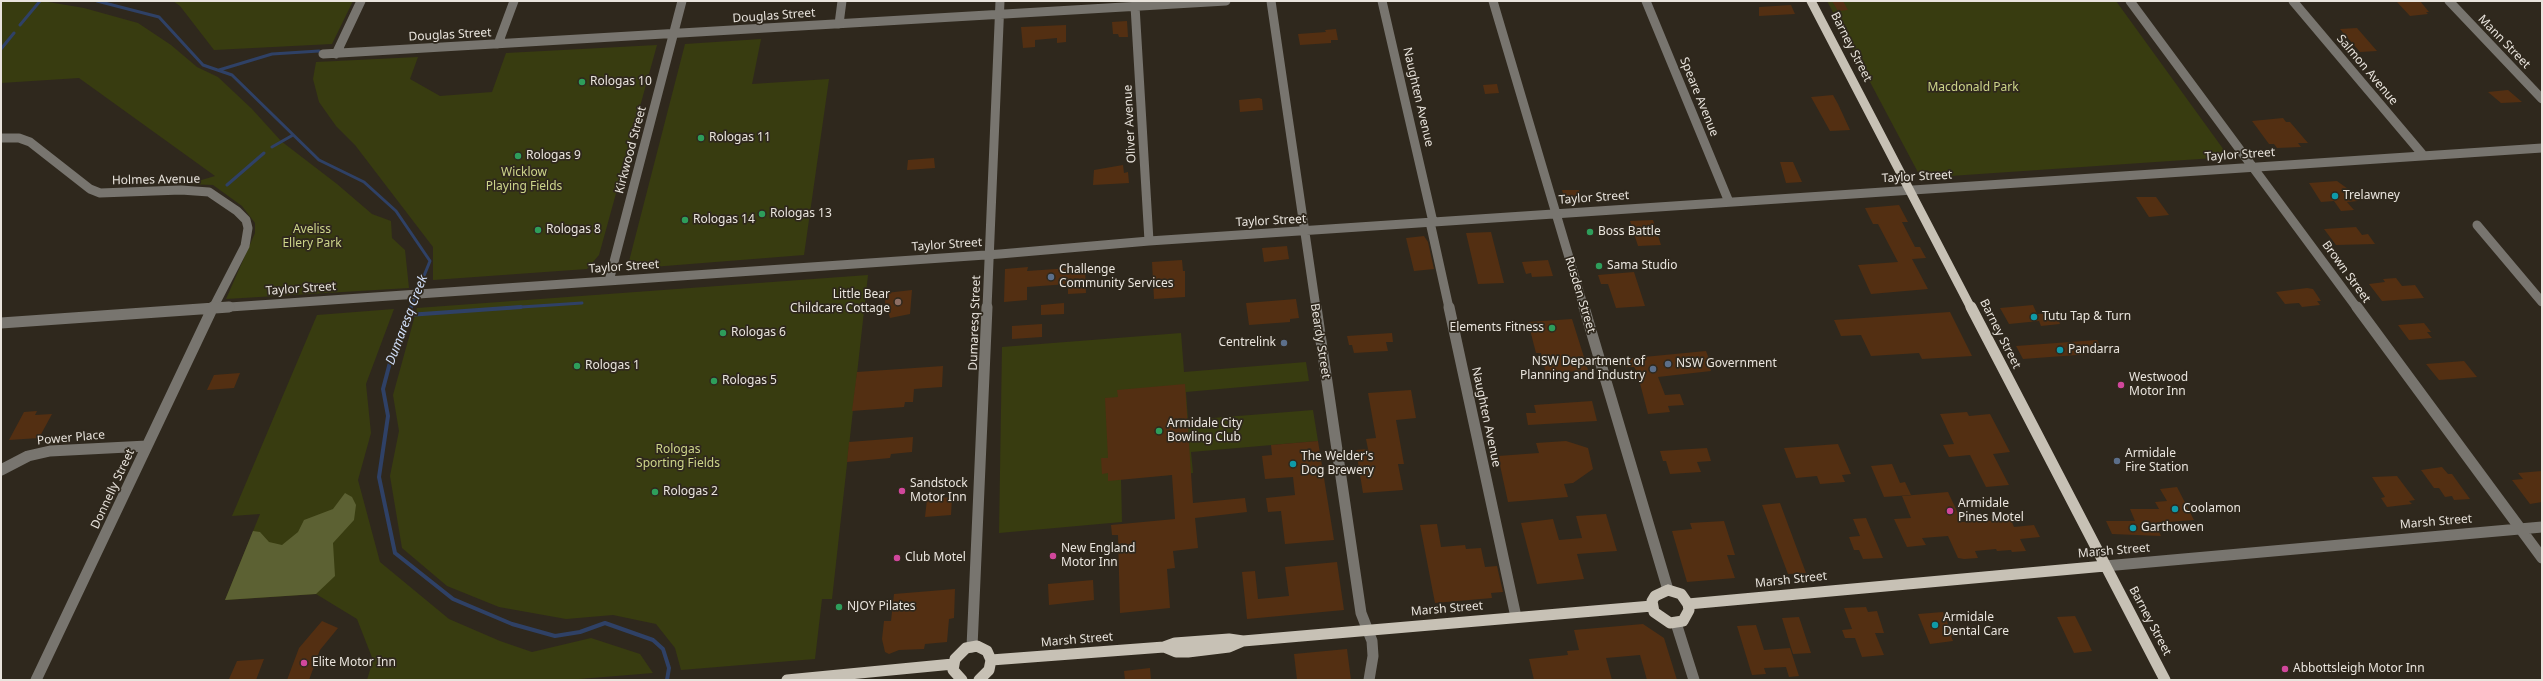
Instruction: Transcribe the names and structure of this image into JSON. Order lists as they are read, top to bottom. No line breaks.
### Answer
{"streets":{"main road":["Barney Street","Marsh Street"],"street":["Douglas Street","Mann Street","Salmon Avenue","Naughten Avenue","Speare Avenue","Oliver Avenue","Kirkwood Street","Taylor Street","Holmes Avenue","Brown Street","Rusden Street","Dumaresq Street","Beardy Street","Power Place","Donnelly Street"]},"crossings":[["Douglas Street","Oliver Avenue"],["Douglas Street","Kirkwood Street"],["Douglas Street","Dumaresq Street"],["Barney Street","Taylor Street"],["Barney Street","Marsh Street"],["Salmon Avenue","Taylor Street"],["Naughten Avenue","Taylor Street"],["Naughten Avenue","Marsh Street"],["Speare Avenue","Taylor Street"],["Oliver Avenue","Taylor Street"],["Kirkwood Street","Taylor Street"],["Taylor Street","Holmes Avenue"],["Taylor Street","Brown Street"],["Taylor Street","Rusden Street"],["Taylor Street","Dumaresq Street"],["Taylor Street","Beardy Street"],["Taylor Street","Donnelly Street"],["Holmes Avenue","Donnelly Street"],["Brown Street","Marsh Street"],["Rusden Street","Marsh Street"],["Beardy Street","Marsh Street"],["Power Place","Donnelly Street"]],"water":["Dumaresq Creek"],"parks":["Macdonald Park","Wicklow Playing Fields","Aveliss Ellery Park","Rologas Sporting Fields"],"places":["Rologas 10","Rologas 11","Rologas 9","Trelawney","Rologas 13","Rologas 14","Rologas 8","Boss Battle","Sama Studio","Challenge Community Services","Little Bear Childcare Cottage","Tutu Tap & Turn","Elements Fitness","Rologas 6","Centrelink","Pandarra","NSW Government","Rologas 1","NSW Department of Planning and Industry","Rologas 5","Westwood Motor Inn","Armidale City Bowling Club","Armidale Fire Station","The Welder's Dog Brewery","Sandstock Motor Inn","Rologas 2","Coolamon","Armidale Pines Motel","Garthowen","New England Motor Inn","Club Motel","NJOY Pilates","Armidale Dental Care","Elite Motor Inn","Abbottsleigh Motor Inn"]}
